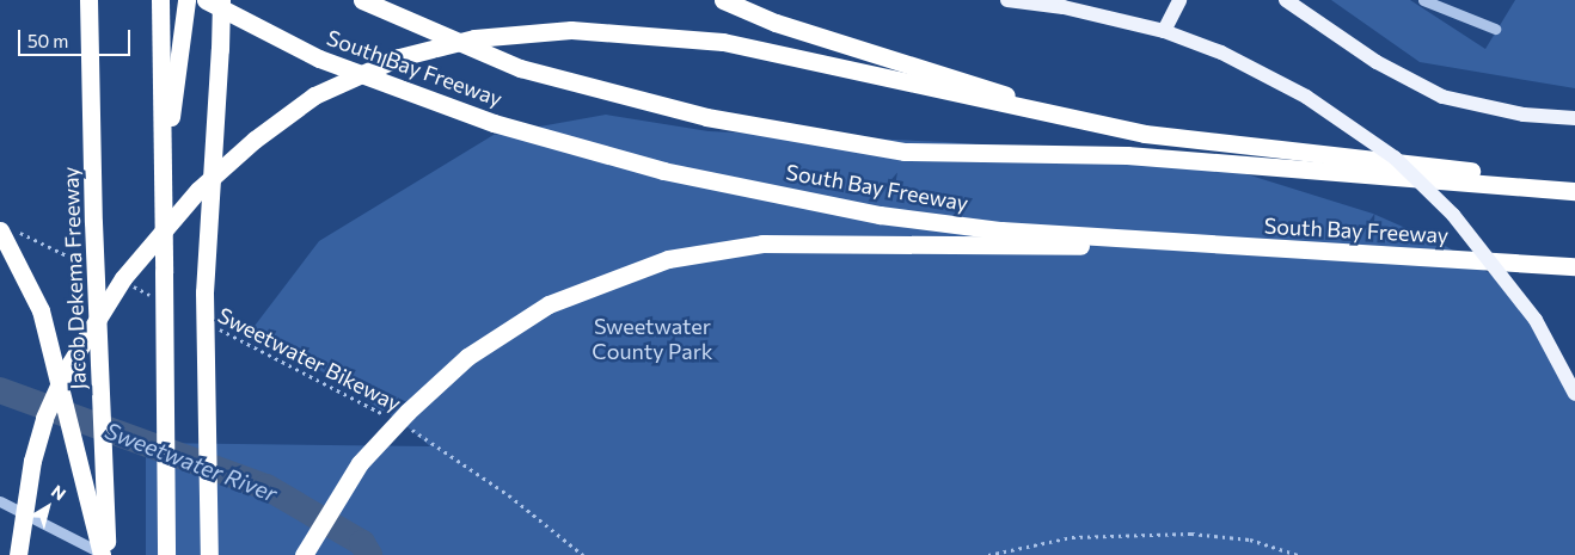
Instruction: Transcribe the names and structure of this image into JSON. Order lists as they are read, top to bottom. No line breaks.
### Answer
{"streets":{"highway":["South Bay Freeway","Jacob Dekema Freeway"],"path":["Sweetwater Bikeway"]},"water":["Sweetwater River"],"parks":["Sweetwater County Park"],"scale_bar":"50 m","north":"top right"}
